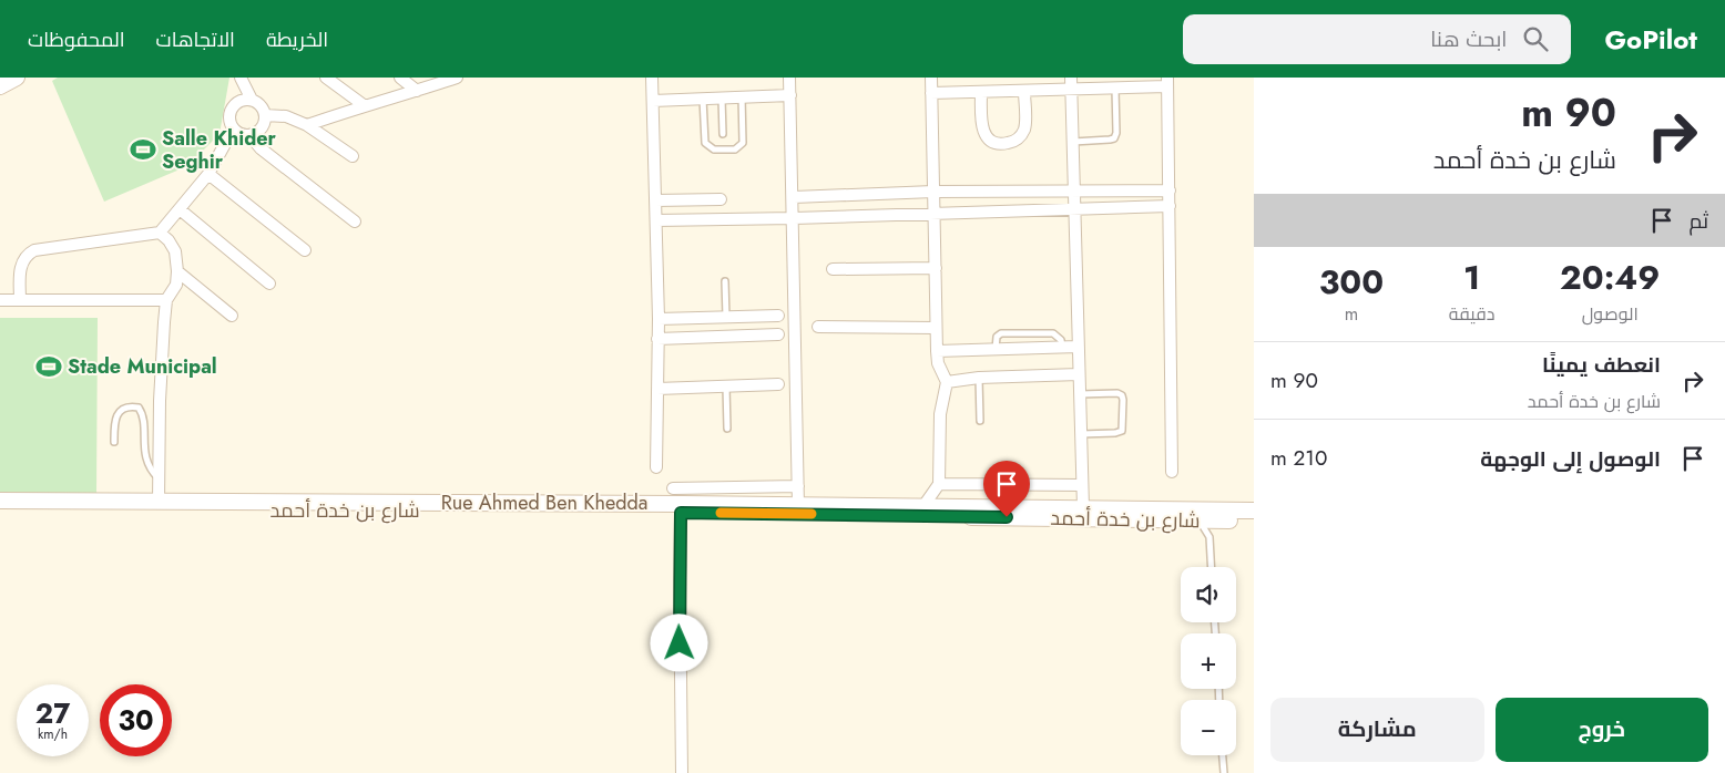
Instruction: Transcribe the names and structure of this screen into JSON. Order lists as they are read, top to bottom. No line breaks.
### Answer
{"streets":{"main road":["Rue Ahmed Ben Khedda","شارع بن خدة أحمد"]},"crossings":[["Rue Ahmed Ben Khedda","شارع بن خدة أحمد"]],"places":{"sports":["Salle Khider Seghir","Stade Municipal"]},"page":{"header":"GoPilot","search":"ابحث هنا","nav":["الخريطة","الاتجاهات","المحفوظات"],"turn":["90 m","شارع بن خدة أحمد"],"then":"ثم","eta":["20:49","الوصول","1","دقيقة","300","m"],"list":[{"name":"انعطف يمينًا","note":"شارع بن خدة أحمد","value":"90 m"},{"name":"الوصول إلى الوجهة","value":"210 m"}],"map_buttons":["+","−"],"speed":"27 km/h","limit":"30","buttons":["خروج","مشاركة"]}}
